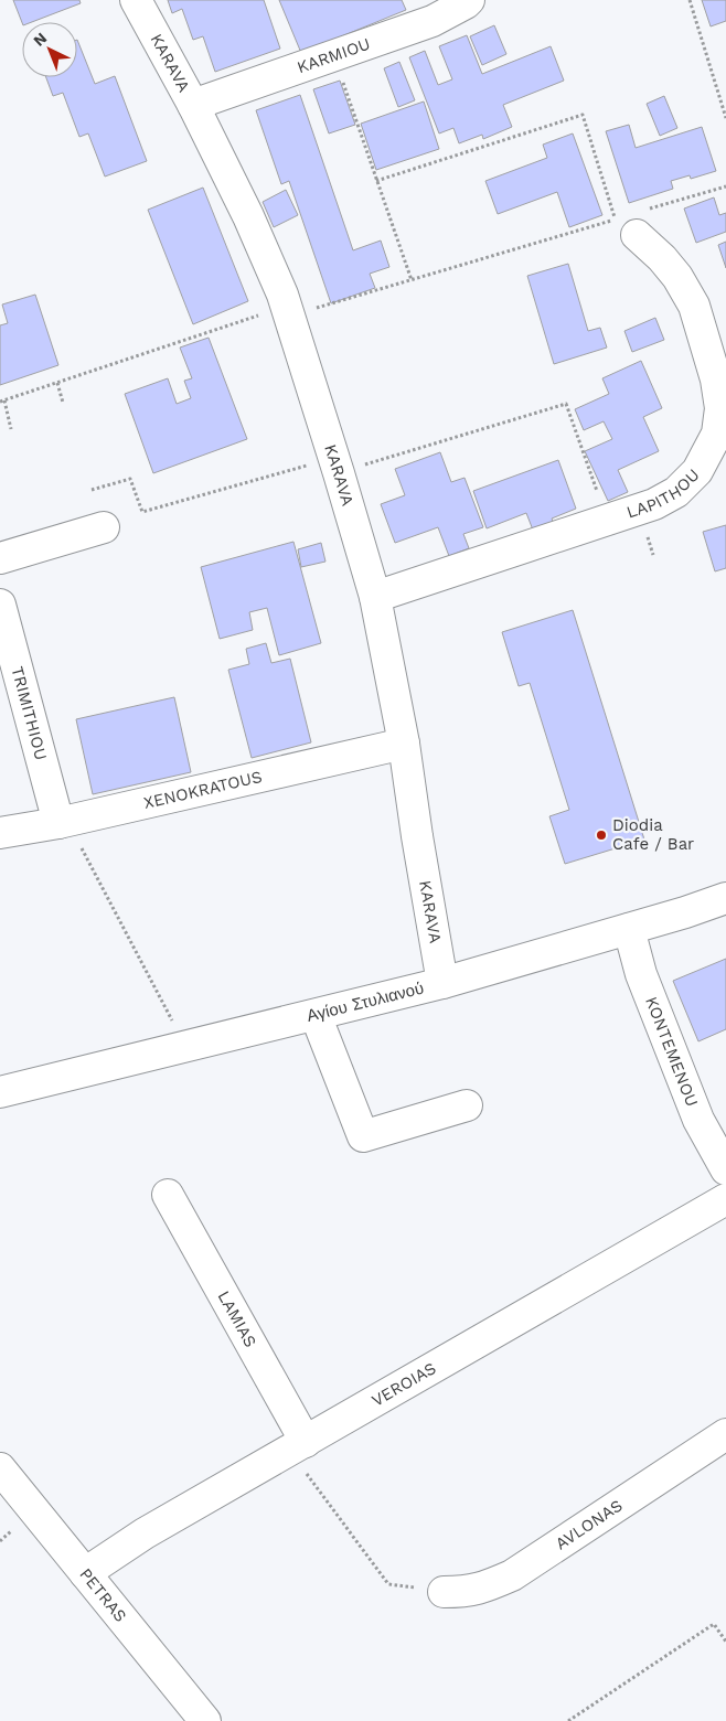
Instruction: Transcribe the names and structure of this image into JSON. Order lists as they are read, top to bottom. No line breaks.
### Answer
{"streets":{"street":["KARMIOU","KARAVA","LAPITHOU","TRIMITHIOU","XENOKRATOUS","Αγίου Στυλιανού","KONTEMENOU","LAMIAS","VEROIAS","AVLONAS","PETRAS"]},"crossings":[["KARMIOU","KARAVA"],["KARAVA","LAPITHOU"],["KARAVA","XENOKRATOUS"],["KARAVA","Αγίου Στυλιανού"],["TRIMITHIOU","XENOKRATOUS"],["Αγίου Στυλιανού","KONTEMENOU"],["LAMIAS","VEROIAS"],["VEROIAS","PETRAS"]],"places":["Diodia Cafe / Bar"],"north":"top left"}
